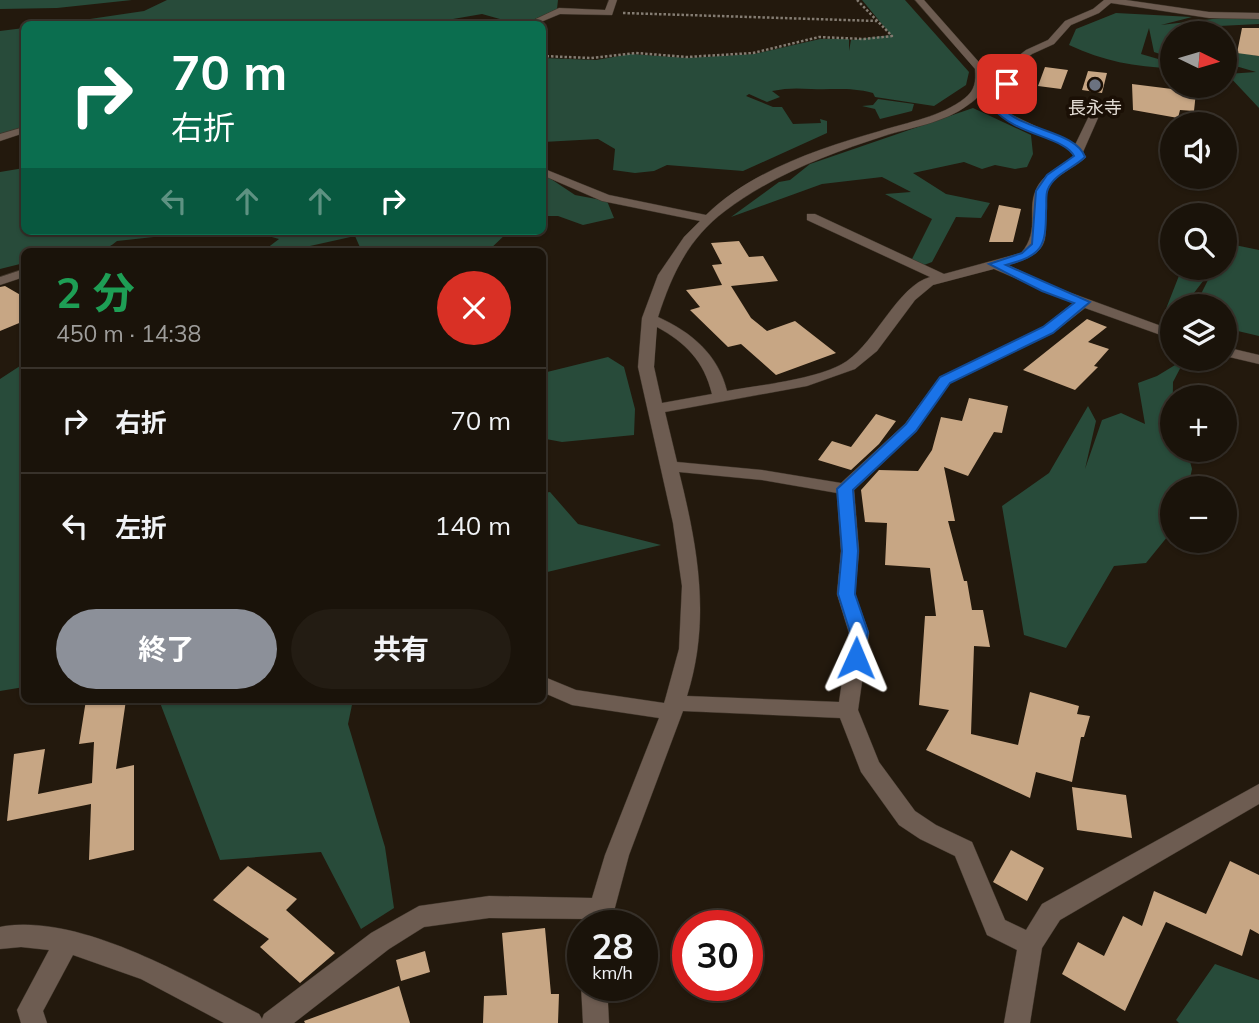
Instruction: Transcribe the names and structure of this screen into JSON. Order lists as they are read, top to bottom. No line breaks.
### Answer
{"places":["長永寺"],"north":"right","page":{"map_buttons":["+","−"],"turn":["70 m","右折"],"heading":["2 分","450 m · 14:38"],"list":[{"name":"右折","value":"70 m"},{"name":"左折","value":"140 m"}],"buttons":["終了","共有"],"speed":"28 km/h","limit":"30"}}
